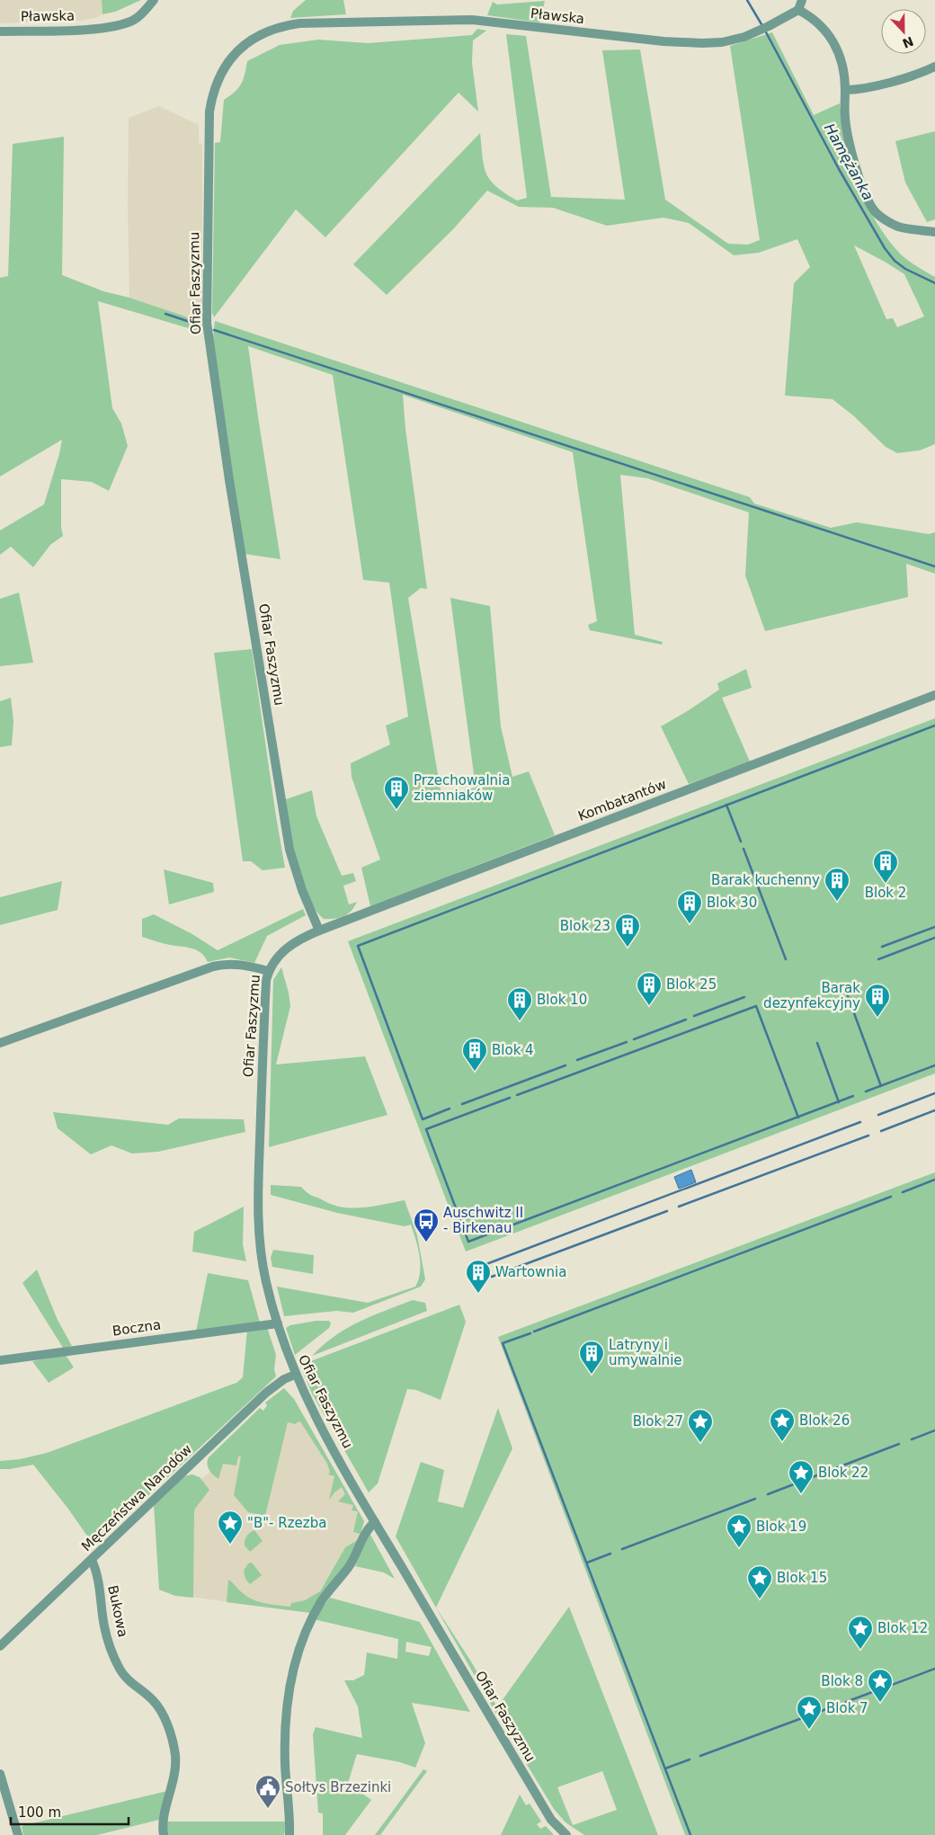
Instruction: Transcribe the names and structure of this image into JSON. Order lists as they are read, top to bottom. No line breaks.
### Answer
{"streets":{"street":["Pławska","Ofiar Faszyzmu","Kombatantów","Boczna","Męczeństwa Narodów","Bukowa"]},"crossings":[["Pławska","Ofiar Faszyzmu"],["Ofiar Faszyzmu","Kombatantów"],["Ofiar Faszyzmu","Boczna"],["Ofiar Faszyzmu","Męczeństwa Narodów"],["Męczeństwa Narodów","Bukowa"]],"water":["Hamężanka"],"places":{"building":["Przechowalnia ziemniaków","Blok 2","Barak kuchenny","Blok 30","Blok 23","Blok 25","Barak dezynfekcyjny","Blok 10","Blok 4","Wartownia","Latryny i umywalnie"],"bus stop":["Auschwitz II - Birkenau"],"place":["Blok 26","Blok 27","Blok 22","\"B\"- Rzezba","Blok 19","Blok 15","Blok 12","Blok 8","Blok 7"],"public building":["Sołtys Brzezinki"]},"scale_bar":"100 m","north":"bottom"}
